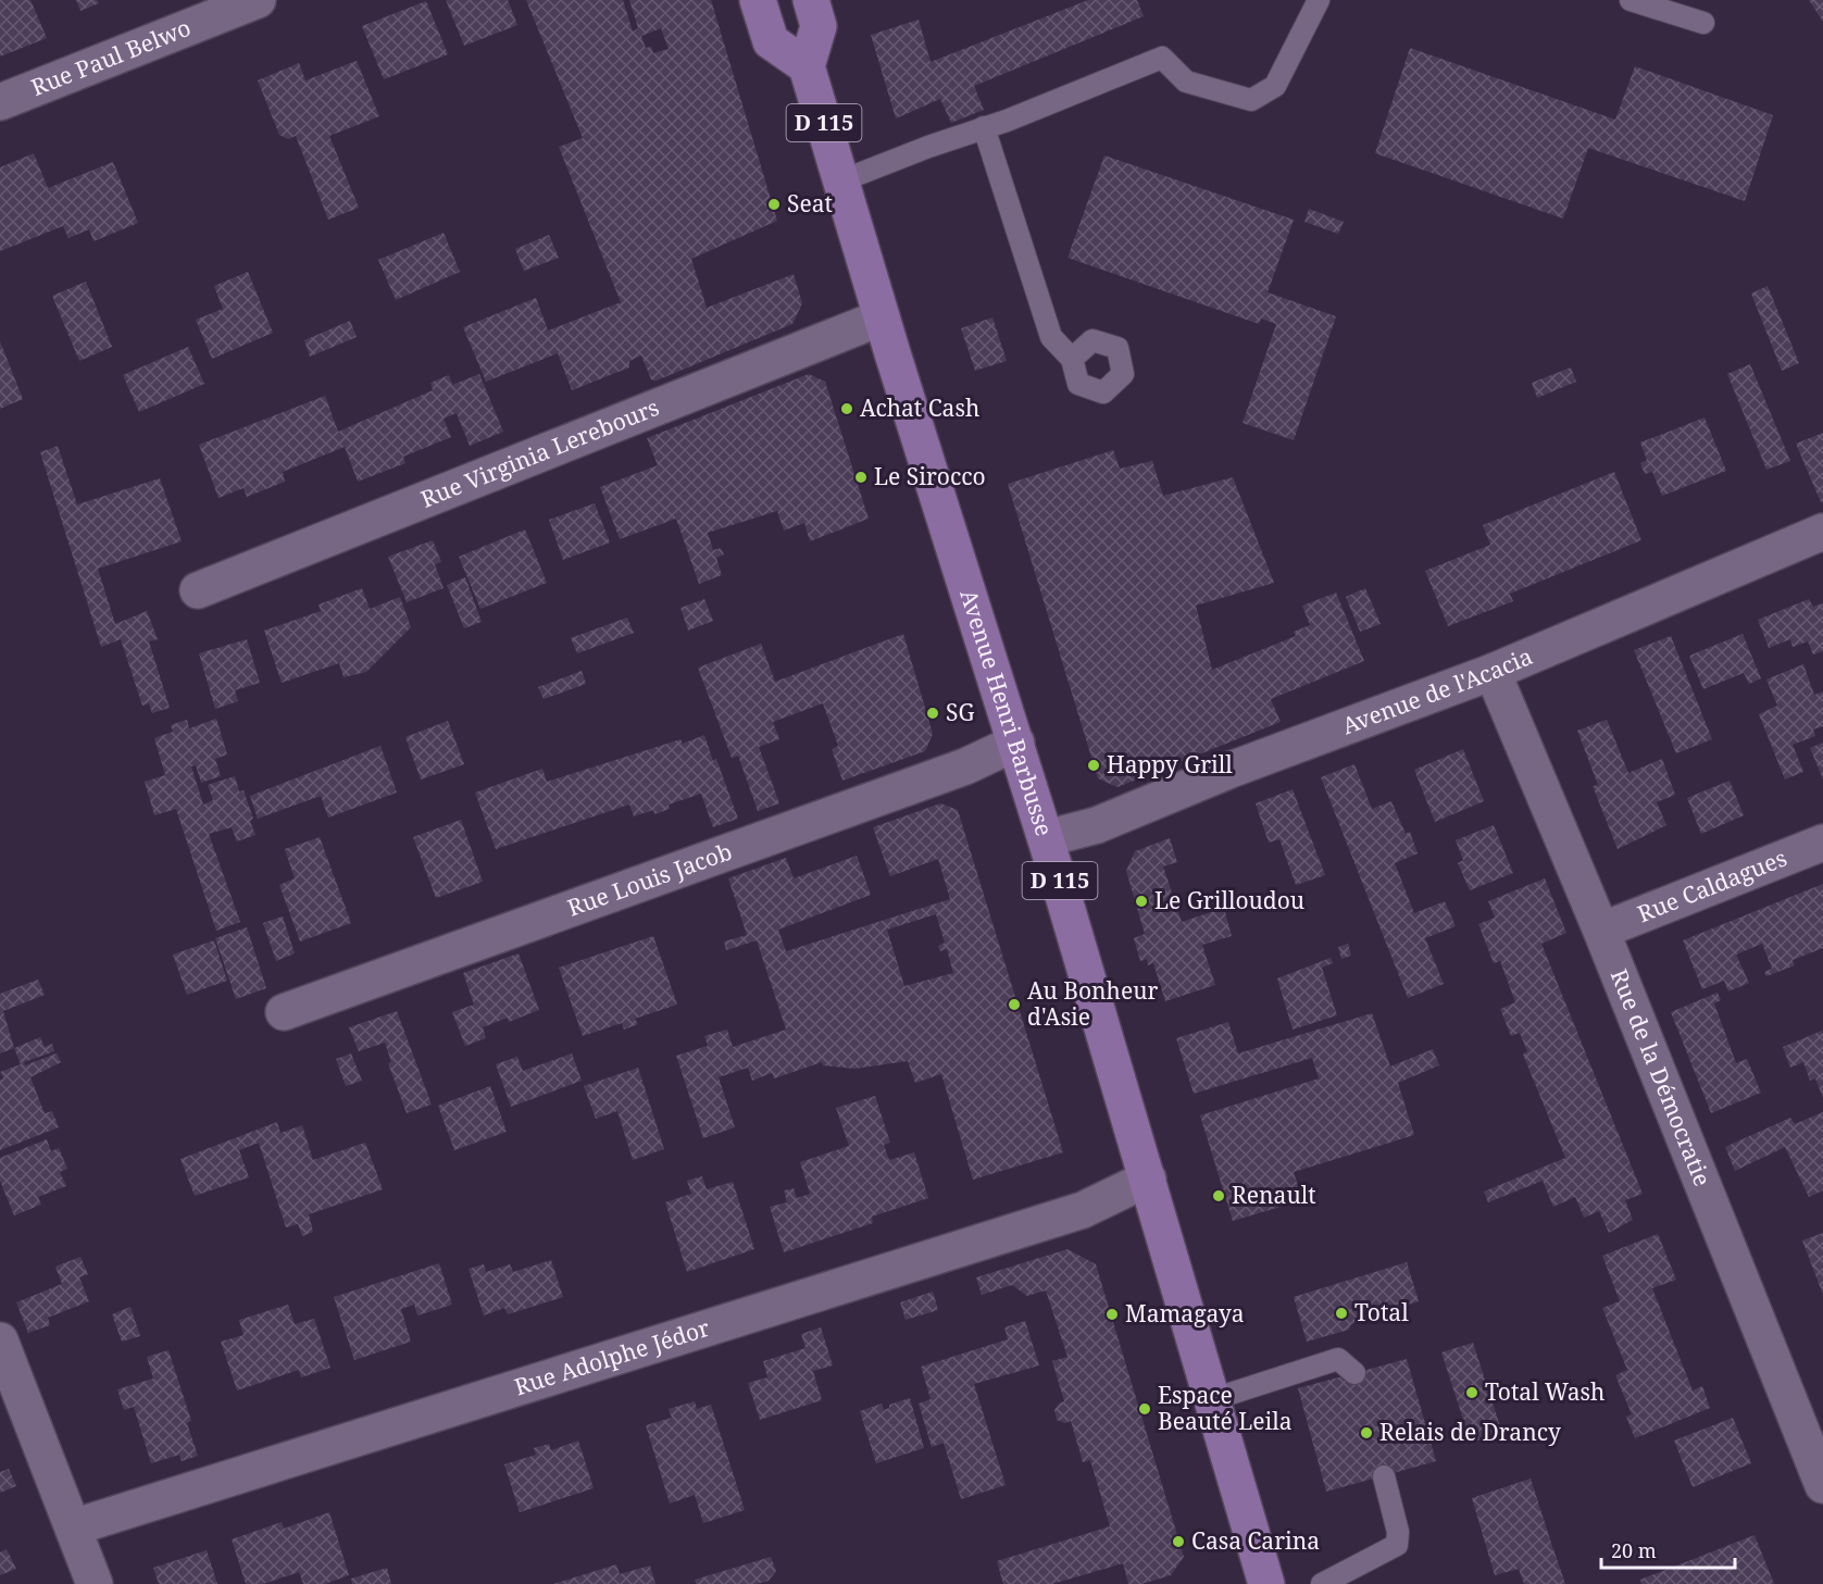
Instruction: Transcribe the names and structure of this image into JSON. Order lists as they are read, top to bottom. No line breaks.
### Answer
{"streets":{"main road":["D 115","Avenue Henri Barbusse"],"street":["Rue Paul Belwo","Rue Virginia Lerebours","Avenue de l'Acacia","Rue Louis Jacob","Rue Caldagues","Rue de la Démocratie","Rue Adolphe Jédor"]},"crossings":[["D 115","Avenue Henri Barbusse"],["Rue Virginia Lerebours","Avenue Henri Barbusse"],["Avenue de l'Acacia","Avenue Henri Barbusse"],["Avenue de l'Acacia","Rue de la Démocratie"],["Avenue Henri Barbusse","Rue Louis Jacob"],["Avenue Henri Barbusse","Rue Adolphe Jédor"],["Rue Caldagues","Rue de la Démocratie"]],"places":["Seat","Achat Cash","Le Sirocco","SG","Happy Grill","Le Grilloudou","Au Bonheur d'Asie","Renault","Total","Mamagaya","Total Wash","Espace Beauté Leila","Relais de Drancy","Casa Carina"],"scale_bar":"20 m"}
